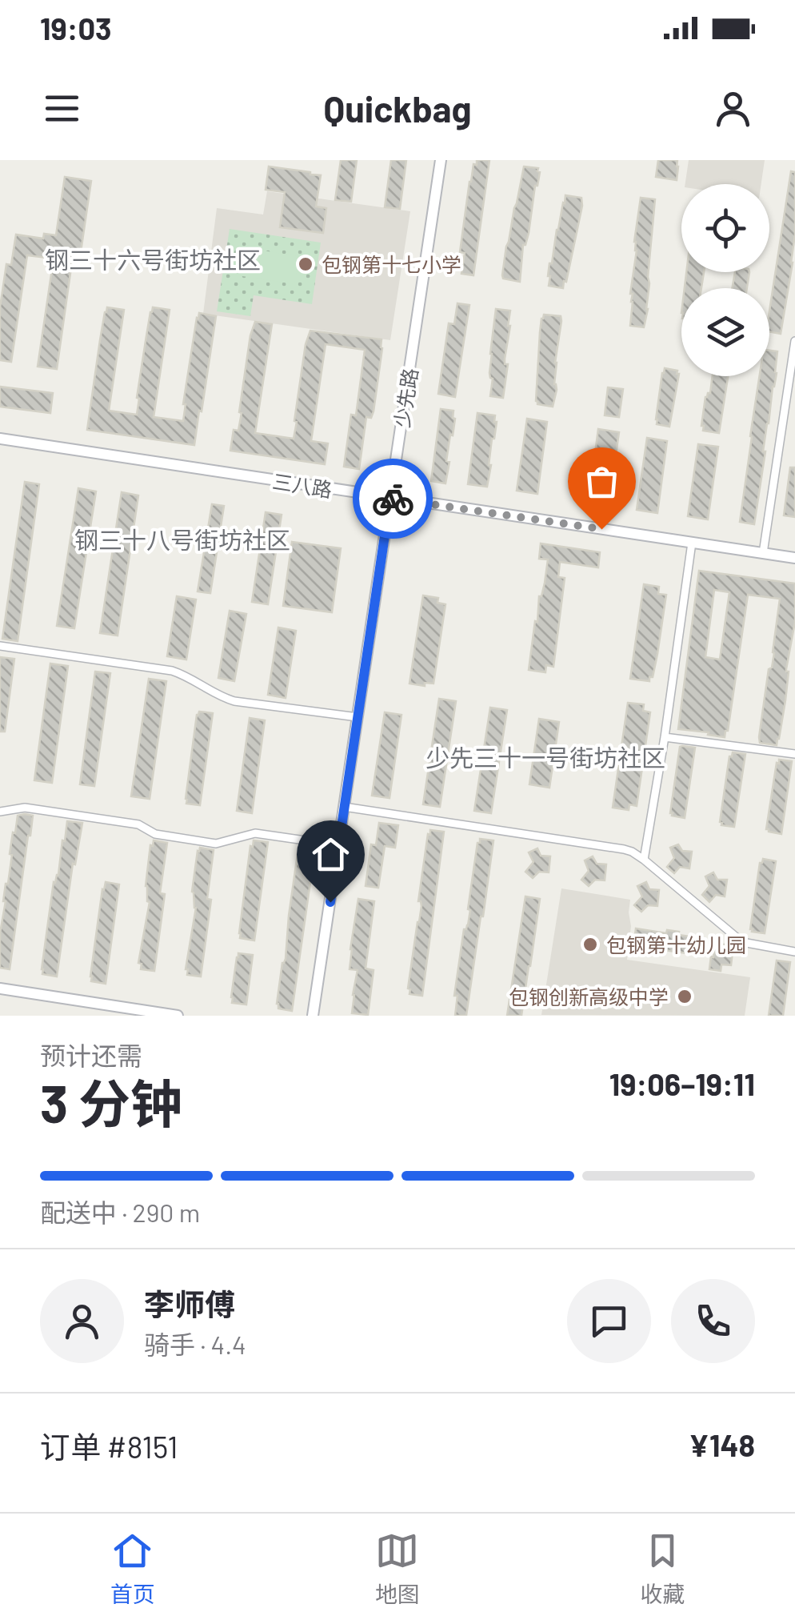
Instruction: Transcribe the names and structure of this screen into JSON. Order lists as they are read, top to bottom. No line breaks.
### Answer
{"streets":{"main road":["少先路","三八路"]},"crossings":[["少先路","三八路"]],"districts":["钢三十六号街坊社区","钢三十八号街坊社区","少先三十一号街坊社区"],"places":["包钢第十七小学","包钢第十幼儿园","包钢创新高级中学"],"page":{"status":"19:03","header":"Quickbag","heading":["3 分钟","预计还需","19:06–19:11"],"panel":["李师傅","骑手 · 4.4","订单 #8151","¥148"],"bar":"配送中 · 290 m","tabs":["首页","地图","收藏"]}}
